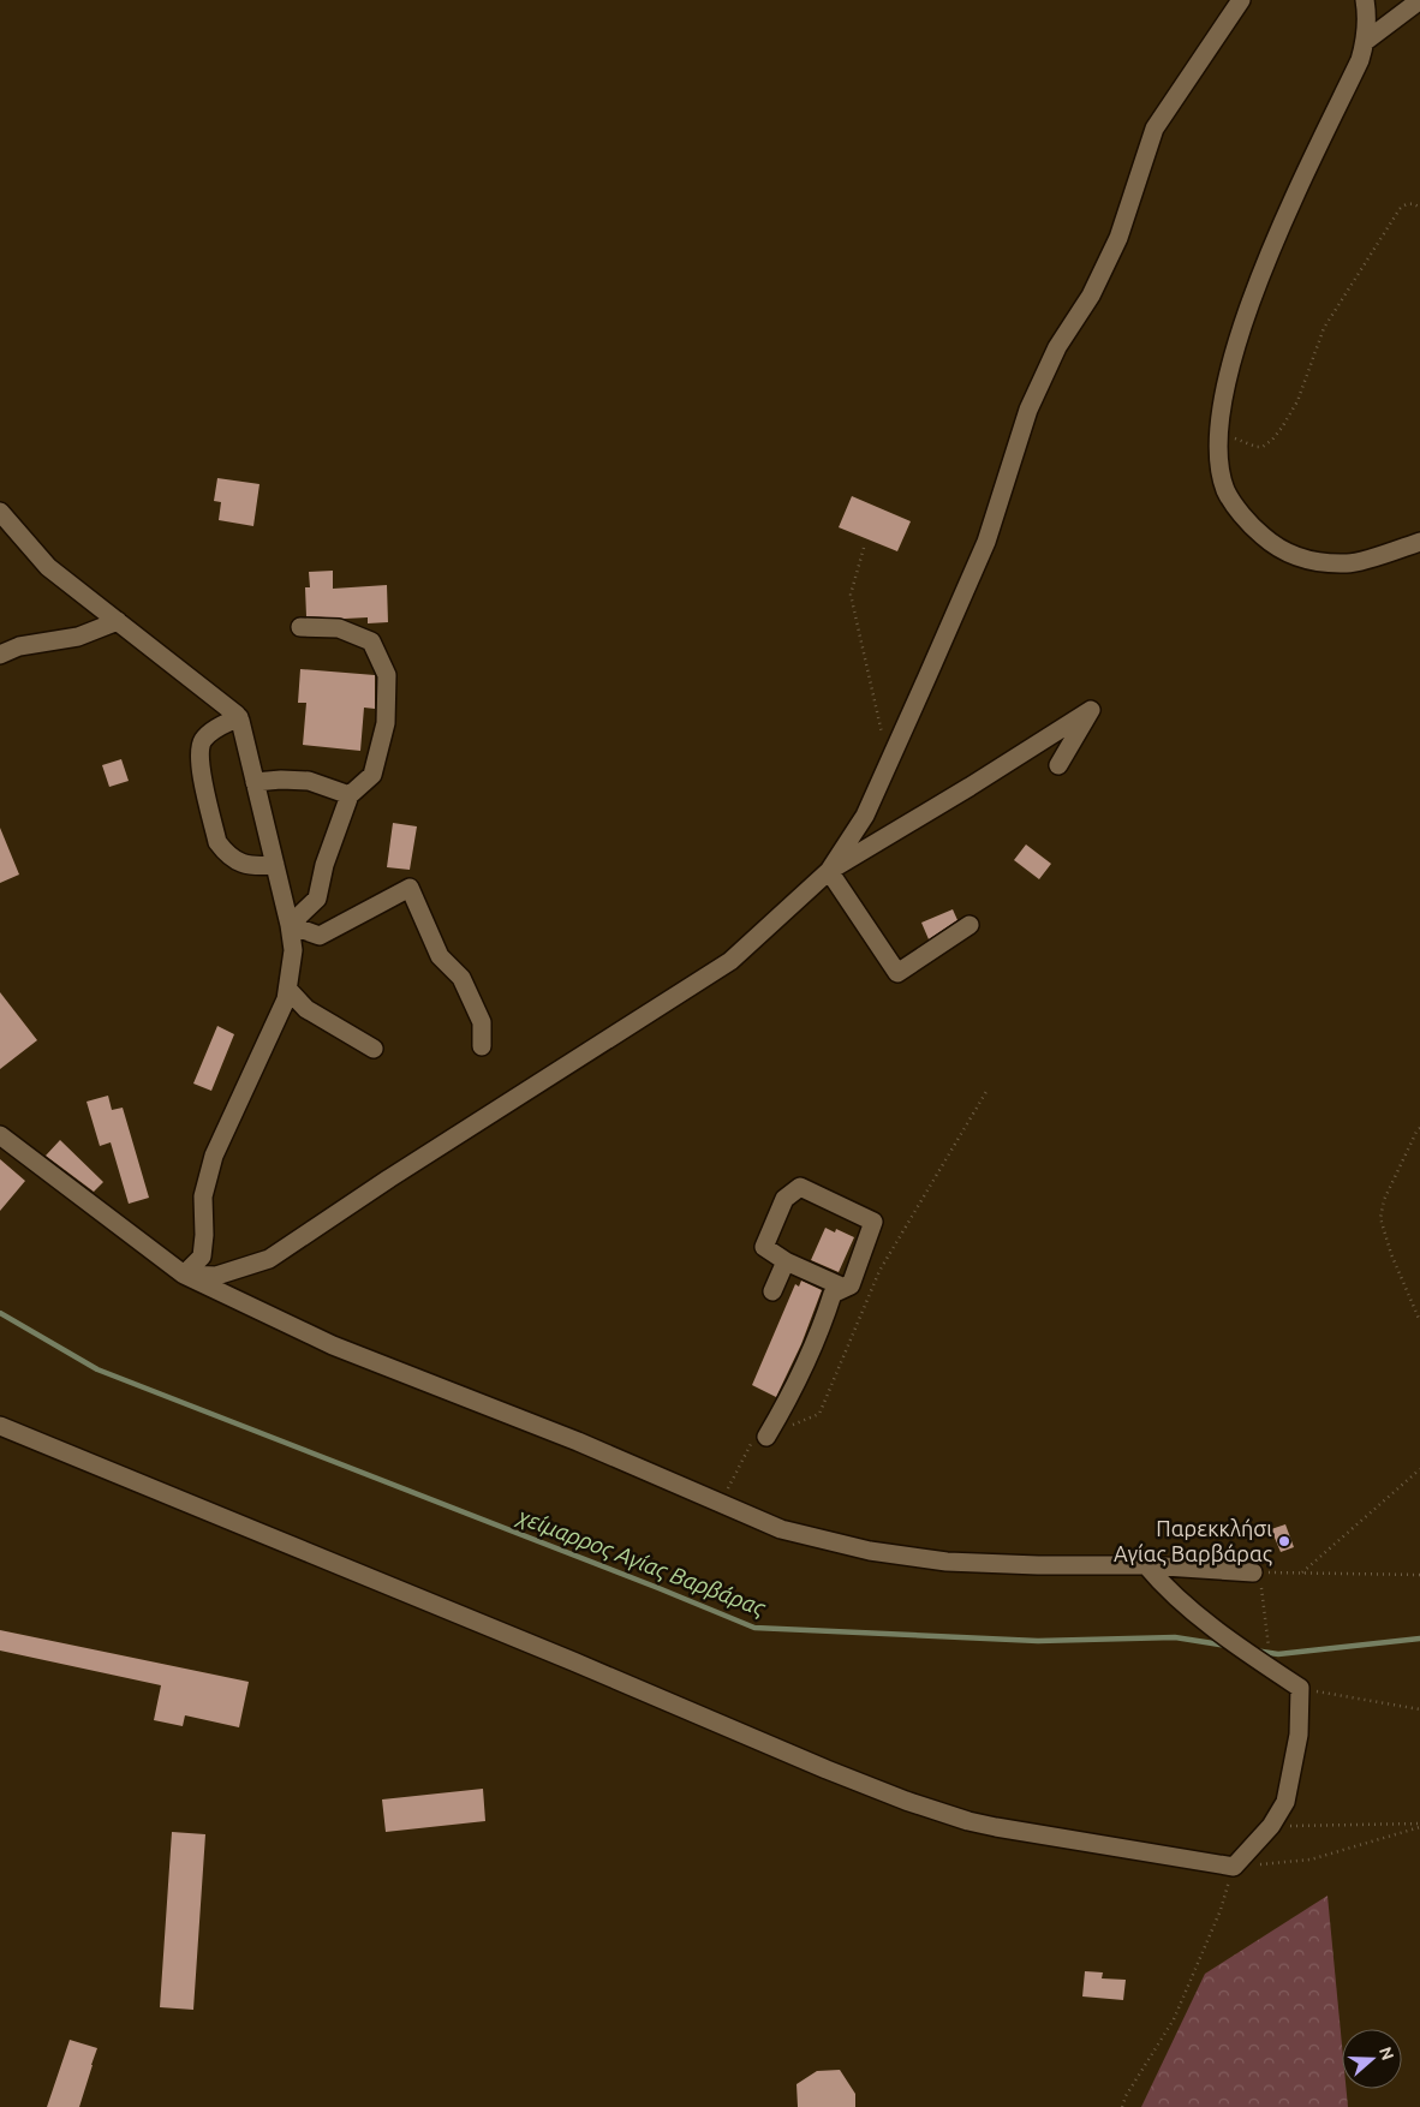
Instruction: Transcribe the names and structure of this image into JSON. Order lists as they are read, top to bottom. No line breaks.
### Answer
{"water":["χείμαρρος Αγίας Βαρβάρας"],"places":["Παρεκκλήσι Αγίας Βαρβάρας"],"north":"right"}
